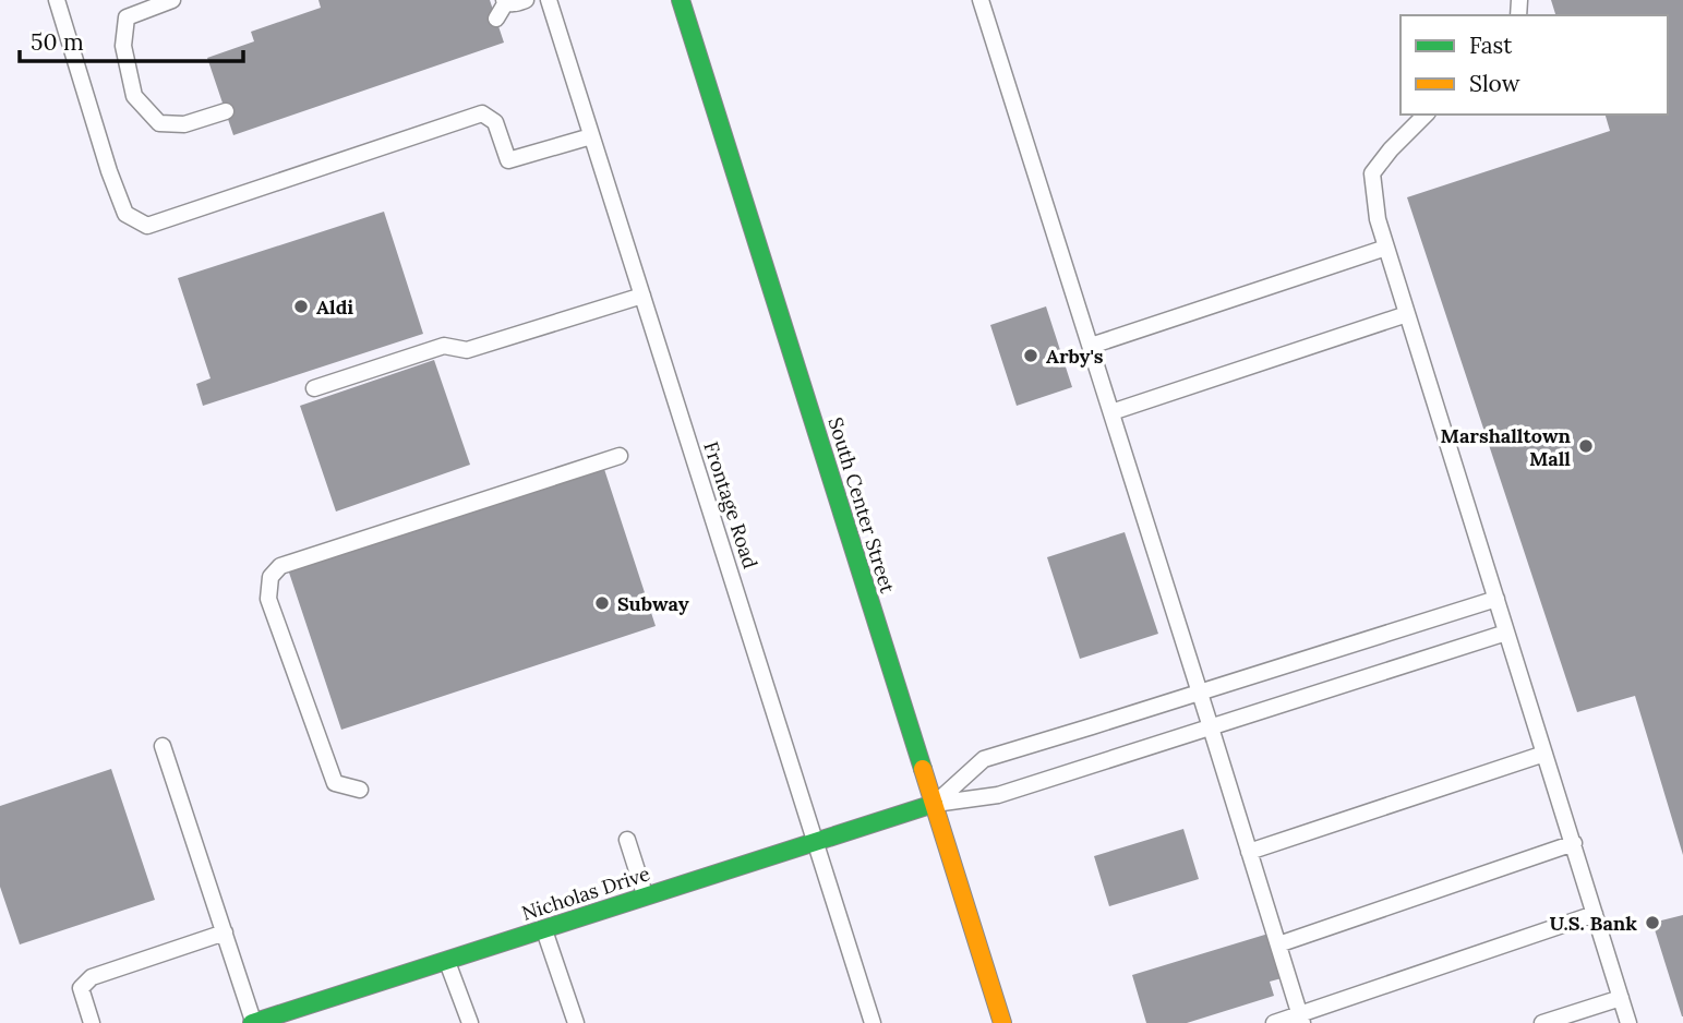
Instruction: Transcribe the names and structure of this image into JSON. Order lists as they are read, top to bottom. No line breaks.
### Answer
{"streets":{"main road":["South Center Street","Nicholas Drive"],"lane":["Frontage Road"]},"crossings":[["Frontage Road","Nicholas Drive"],["South Center Street","Nicholas Drive"]],"places":["Aldi","Arby's","Marshalltown Mall","Subway","U.S. Bank"],"legend":["Fast","Slow"],"scale_bar":"50 m"}
